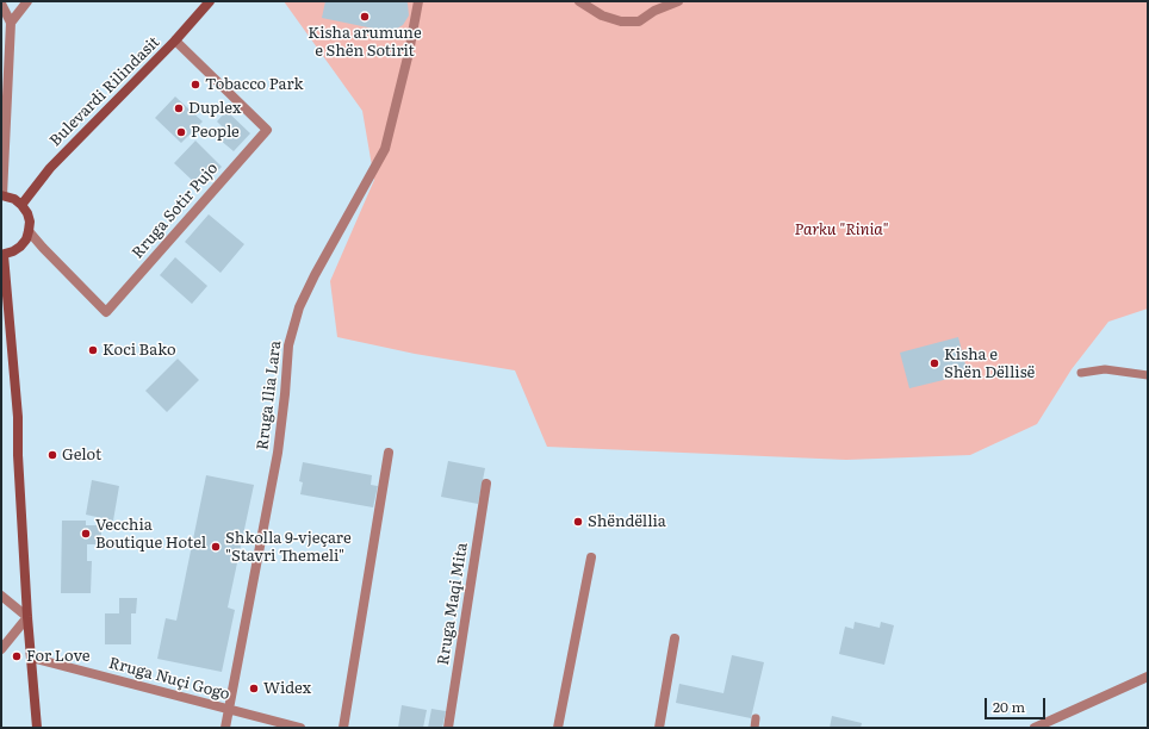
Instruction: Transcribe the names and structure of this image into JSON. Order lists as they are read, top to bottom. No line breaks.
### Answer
{"streets":{"street":["Bulevardi Rilindasit","Rruga Sotir Pujo","Rruga Ilia Lara","Rruga Maqi Mita","Rruga Nuçi Gogo"]},"crossings":[["Bulevardi Rilindasit","Rruga Sotir Pujo"],["Rruga Ilia Lara","Rruga Nuçi Gogo"]],"parks":["Parku \"Rinia\""],"places":["Kisha arumune e Shën Sotirit","Tobacco Park","Duplex","People","Koci Bako","Kisha e Shën Dëllisë","Gelot","Shëndëllia","Vecchia Boutique Hotel","Shkolla 9-vjeçare \"Stavri Themeli\"","For Love","Widex"],"scale_bar":"20 m"}
